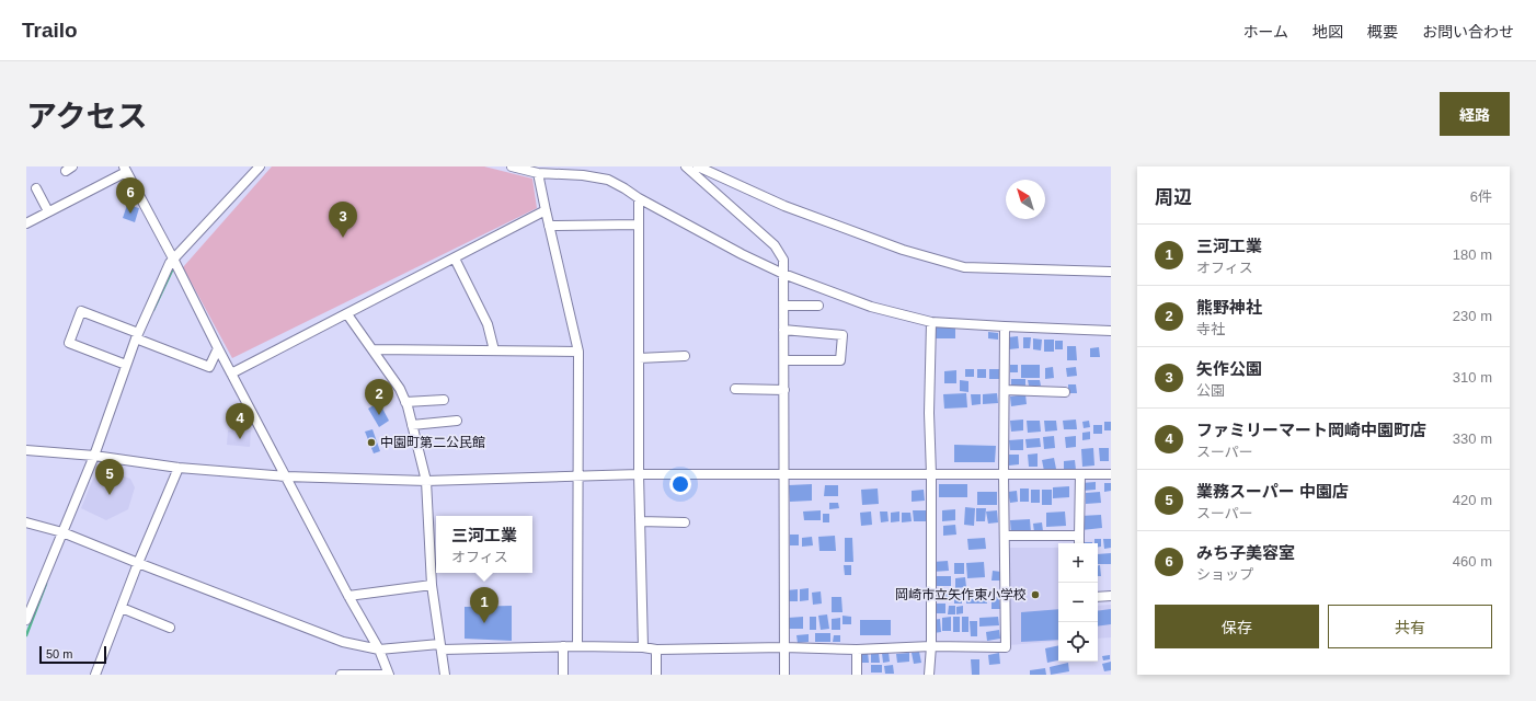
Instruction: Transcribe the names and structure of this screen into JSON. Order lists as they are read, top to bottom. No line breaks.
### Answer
{"places":["中園町第二公民館","岡崎市立矢作東小学校"],"scale_bar":"50 m","north":"top left","page":{"header":"Trailo","nav":["ホーム","地図","概要","お問い合わせ"],"title":"アクセス","buttons":["経路",["保存","共有"]],"heading":["周辺","6件"],"pins":["6","3","2","4","5","1"],"list":[{"mark":"1","name":"三河工業","note":"オフィス","value":"180 m"},{"mark":"2","name":"熊野神社","note":"寺社","value":"230 m"},{"mark":"3","name":"矢作公園","note":"公園","value":"310 m"},{"mark":"4","name":"ファミリーマート岡崎中園町店","note":"スーパー","value":"330 m"},{"mark":"5","name":"業務スーパー 中園店","note":"スーパー","value":"420 m"},{"mark":"6","name":"みち子美容室","note":"ショップ","value":"460 m"}],"popup":["三河工業","オフィス"],"map_buttons":["+","−"],"scale":"50 m"}}
